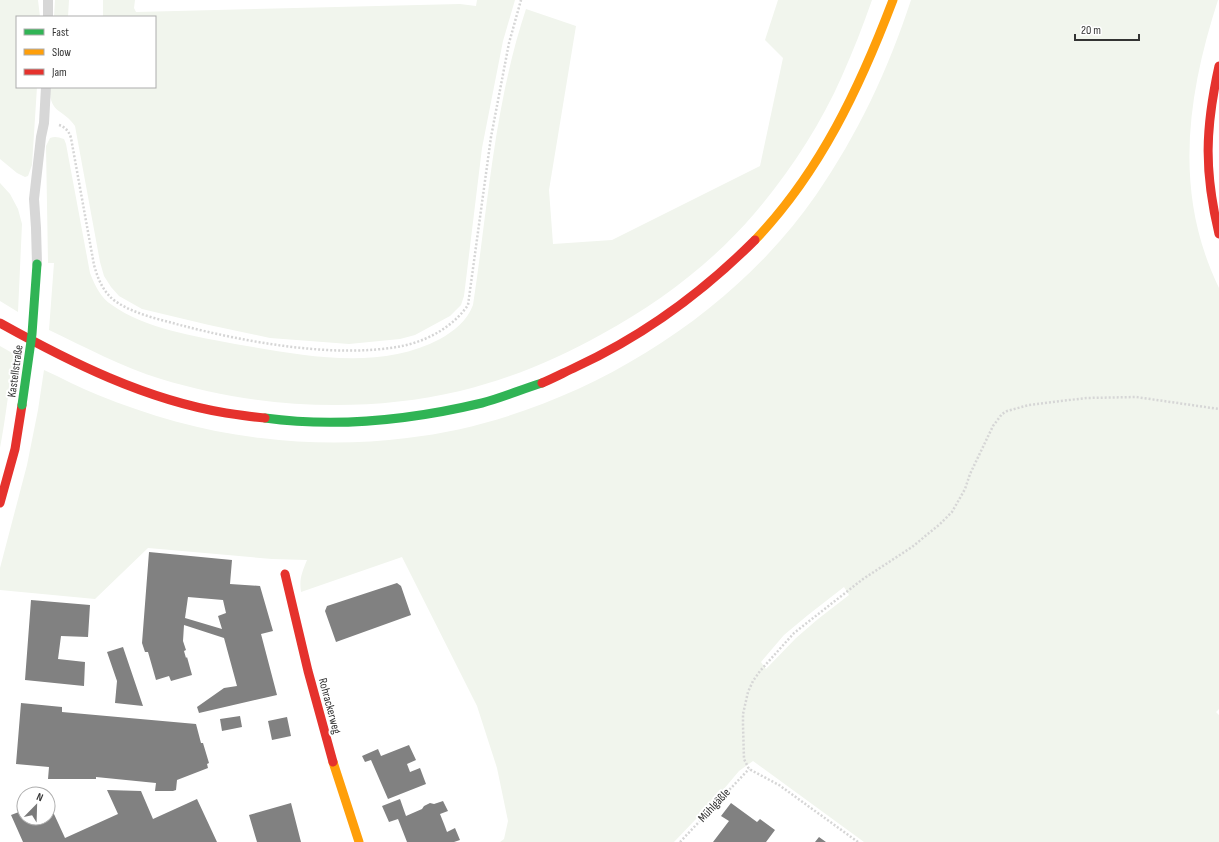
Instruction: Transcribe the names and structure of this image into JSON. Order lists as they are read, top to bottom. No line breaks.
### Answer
{"streets":{"main road":["Kastellstraße","Rohrackerweg"],"path":["Mühlgäßle"]},"legend":["Fast","Slow","Jam"],"scale_bar":"20 m","north":"top right"}
